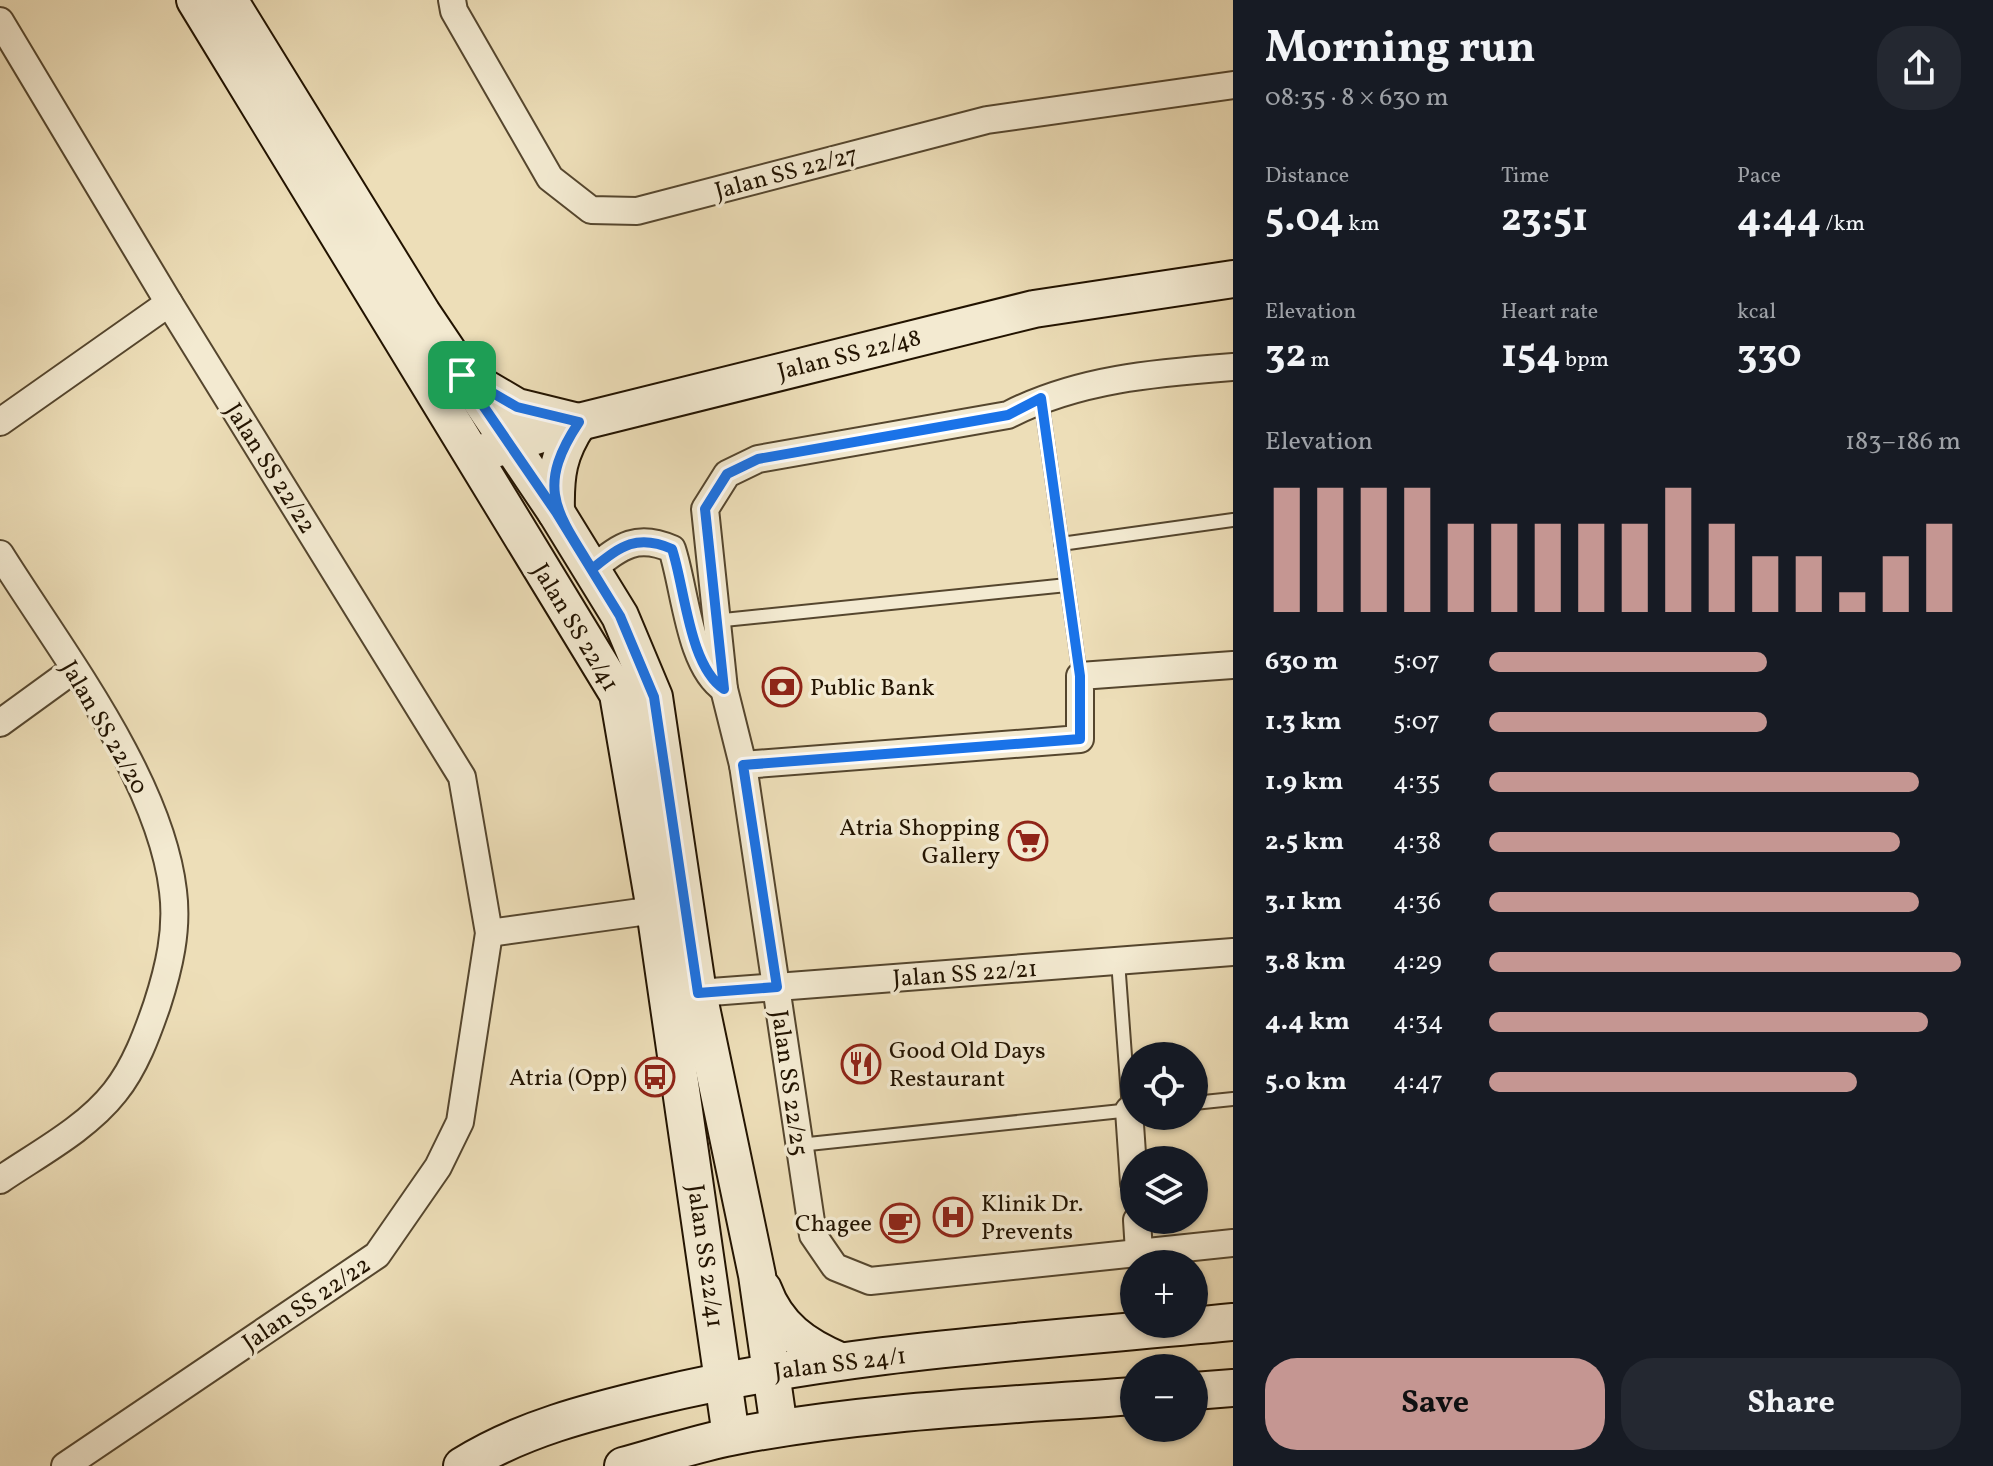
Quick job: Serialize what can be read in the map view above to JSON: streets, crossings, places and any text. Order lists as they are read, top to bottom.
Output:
{
  "streets": {
    "street": [
      "Jalan SS 22/27",
      "Jalan SS 22/48",
      "Jalan SS 22/22",
      "Jalan SS 22/41",
      "Jalan SS 22/20",
      "Jalan SS 22/21",
      "Jalan SS 22/25",
      "Jalan SS 24/1"
    ]
  },
  "crossings": [
    ["Jalan SS 22/48", "Jalan SS 22/41"],
    ["Jalan SS 22/41", "Jalan SS 22/21"],
    ["Jalan SS 22/41", "Jalan SS 24/1"],
    ["Jalan SS 22/21", "Jalan SS 22/25"]
  ],
  "places": {
    "bank": ["Public Bank"],
    "supermarket": ["Atria Shopping Gallery"],
    "restaurant": ["Good Old Days Restaurant"],
    "bus stop": ["Atria (Opp)"],
    "hospital": ["Klinik Dr. Prevents"],
    "cafe": ["Chagee"]
  },
  "page": {
    "heading": ["Morning run", "08:35 · 8 × 630 m"],
    "stats": [
      ["Distance", "5.04 km"],
      ["Time", "23:51"],
      ["Pace", "4:44 /km"],
      ["Elevation", "32 m"],
      ["Heart rate", "154 bpm"],
      ["kcal", "330"]
    ],
    "chart": ["Elevation", "183–186 m"],
    "list": [
      {
        "name": "630 m",
        "note": "5:07"
      },
      {
        "name": "1.3 km",
        "note": "5:07"
      },
      {
        "name": "1.9 km",
        "note": "4:35"
      },
      {
        "name": "2.5 km",
        "note": "4:38"
      },
      {
        "name": "3.1 km",
        "note": "4:36"
      },
      {
        "name": "3.8 km",
        "note": "4:29"
      },
      {
        "name": "4.4 km",
        "note": "4:34"
      },
      {
        "name": "5.0 km",
        "note": "4:47"
      }
    ],
    "map_buttons": ["+", "−"],
    "buttons": ["Save", "Share"]
  }
}
